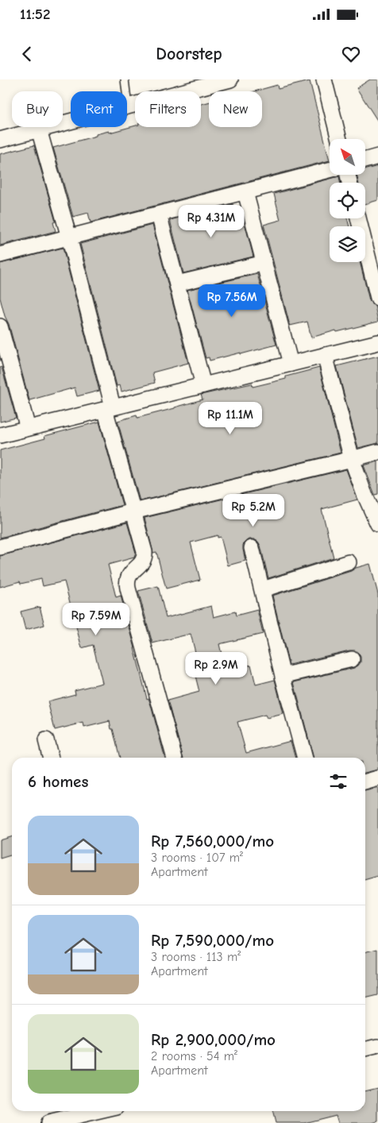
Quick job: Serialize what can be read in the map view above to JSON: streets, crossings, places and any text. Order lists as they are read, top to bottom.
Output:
{
  "north": "top left",
  "page": {
    "status": "11:52",
    "header": "Doorstep",
    "chip": [
      "Buy",
      "Rent",
      "Filters",
      "New"
    ],
    "price": [
      "Rp 4.31M",
      "Rp 7.56M",
      "Rp 11.1M",
      "Rp 5.2M",
      "Rp 7.59M",
      "Rp 2.9M"
    ],
    "heading": "6 homes",
    "list": [
      {
        "name": "Rp 7,560,000/mo",
        "note": "3 rooms · 107 m² · Apartment"
      },
      {
        "name": "Rp 7,590,000/mo",
        "note": "3 rooms · 113 m² · Apartment"
      },
      {
        "name": "Rp 2,900,000/mo",
        "note": "2 rooms · 54 m² · Apartment"
      }
    ]
  }
}
